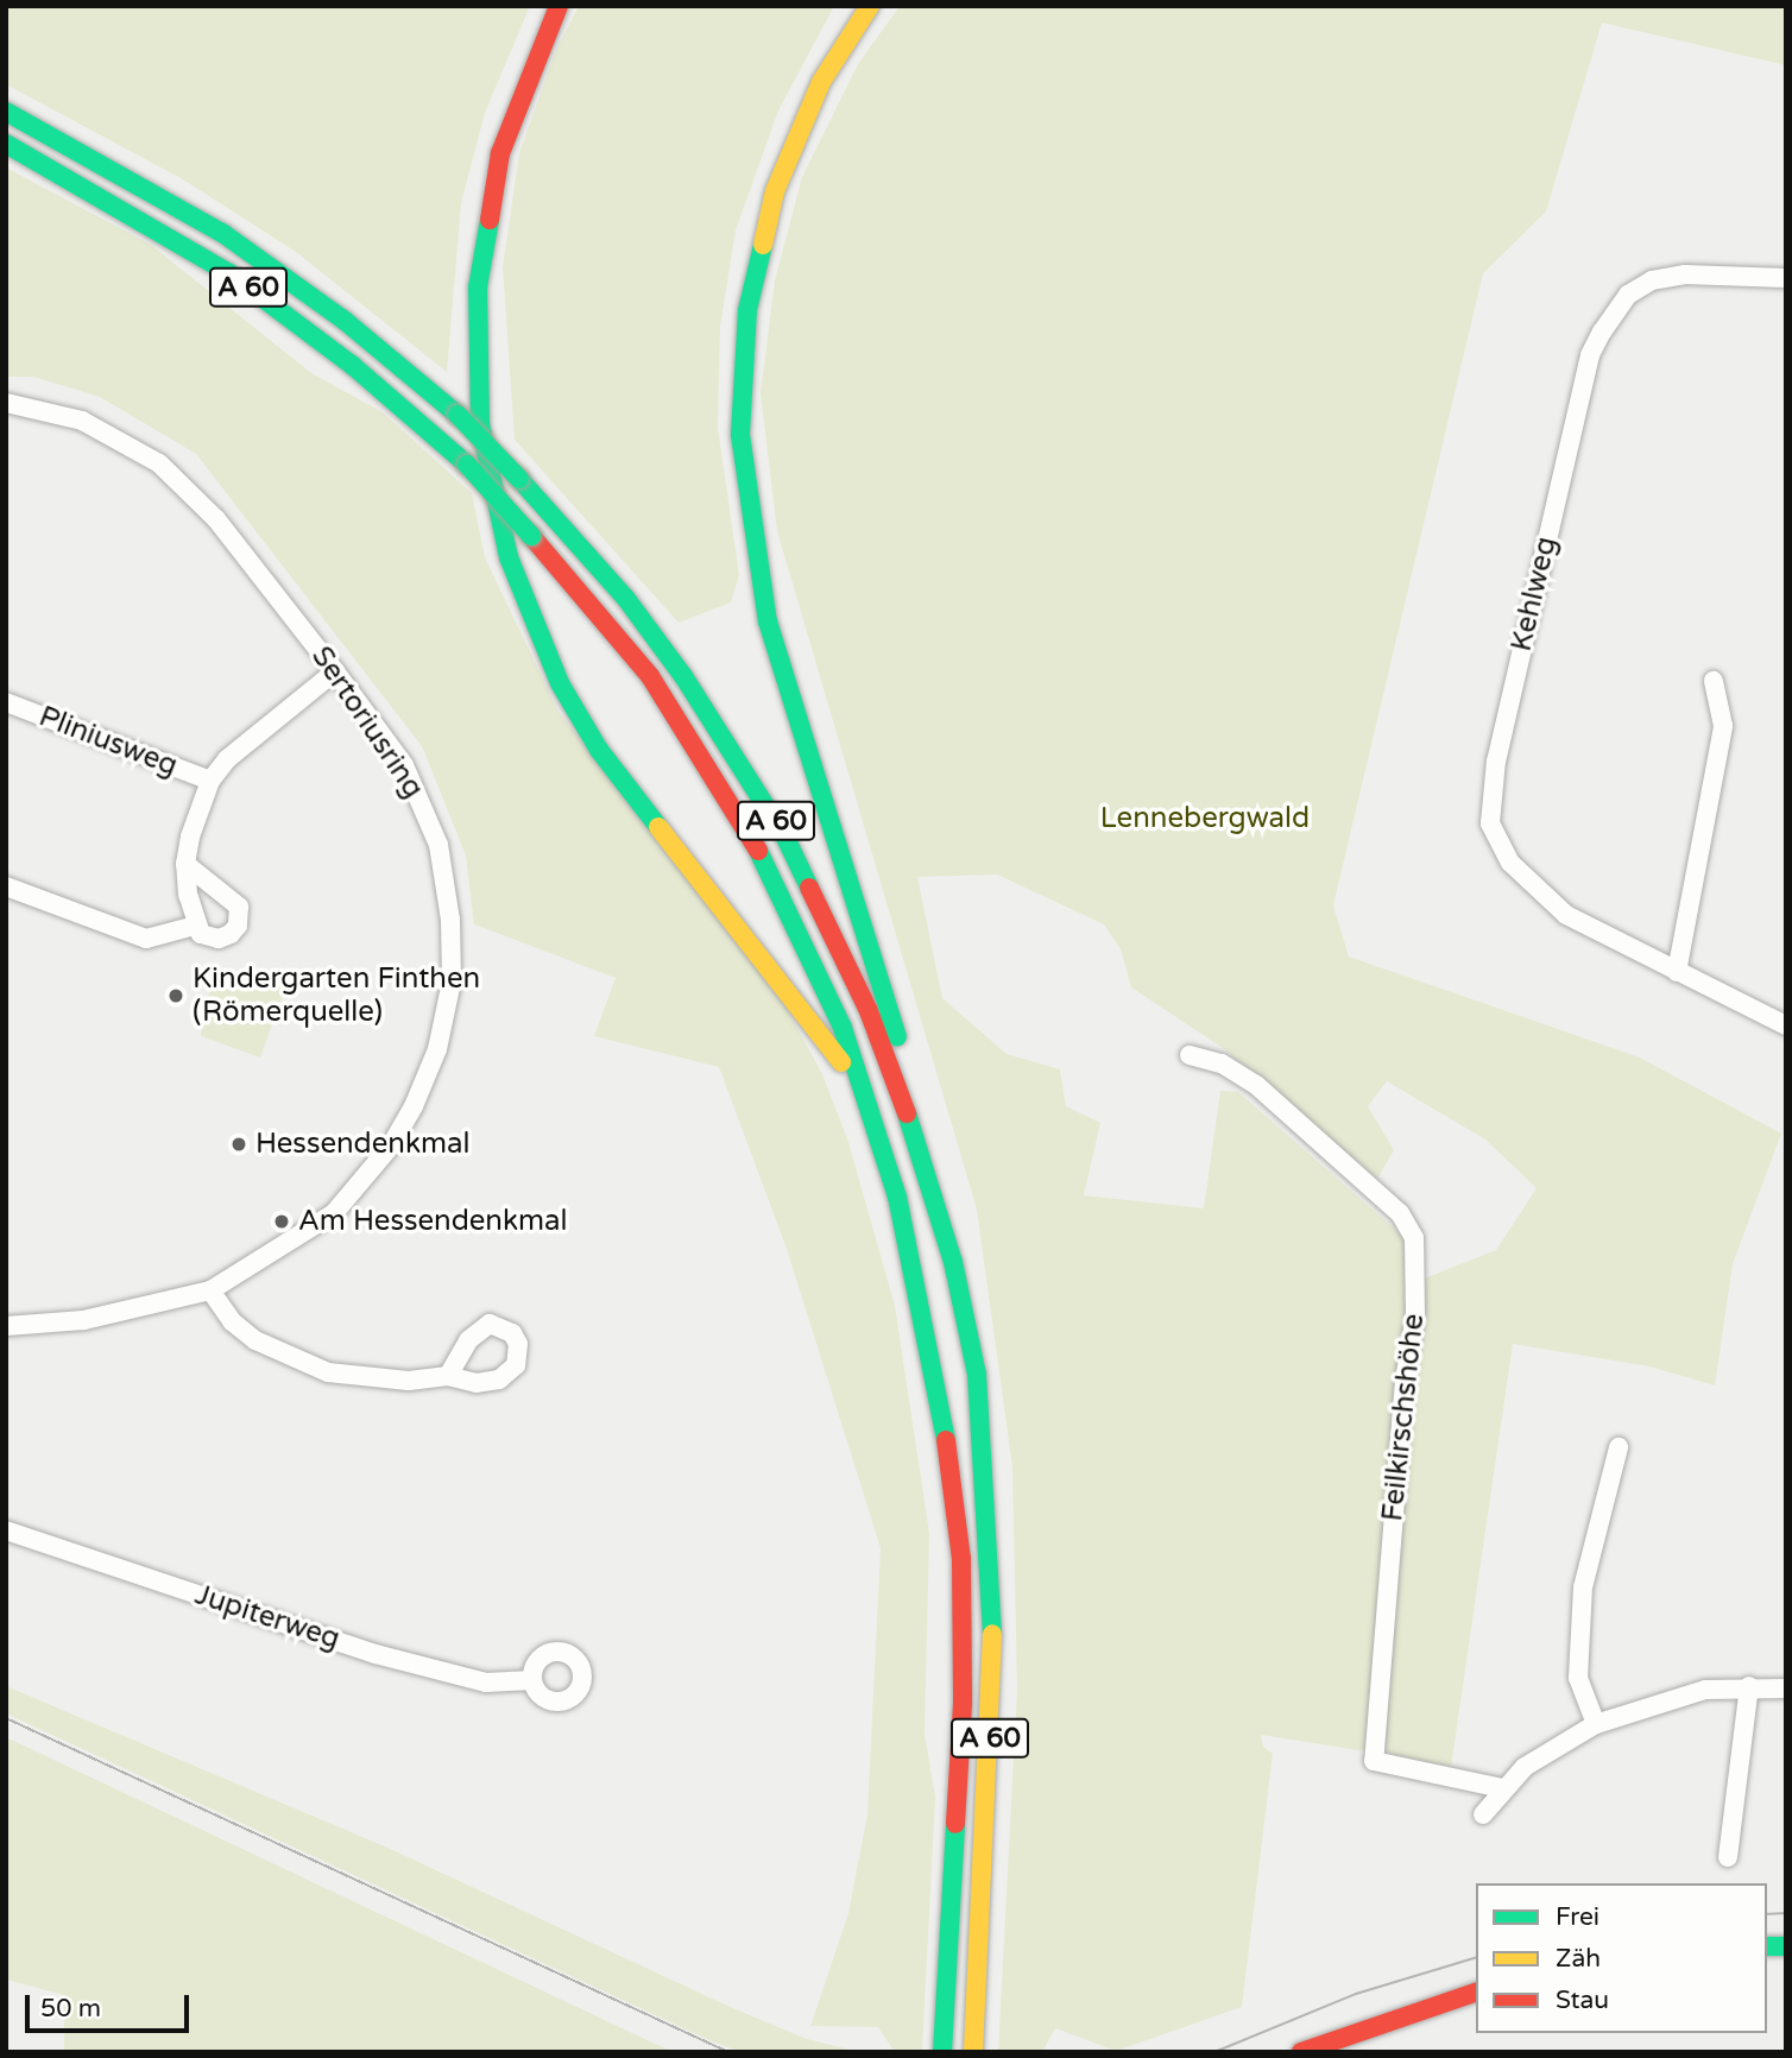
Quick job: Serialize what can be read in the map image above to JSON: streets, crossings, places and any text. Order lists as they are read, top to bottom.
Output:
{
  "streets": {
    "main road": ["A 60"],
    "street": [
      "Kehlweg",
      "Sertoriusring",
      "Pliniusweg",
      "Feilkirschshöhe",
      "Jupiterweg"
    ]
  },
  "crossings": [
    ["Sertoriusring", "Pliniusweg"]
  ],
  "parks": ["Lennebergwald"],
  "places": ["Kindergarten Finthen (Römerquelle)", "Hessendenkmal", "Am Hessendenkmal"],
  "legend": ["Frei", "Zäh", "Stau"],
  "scale_bar": "50 m"
}
